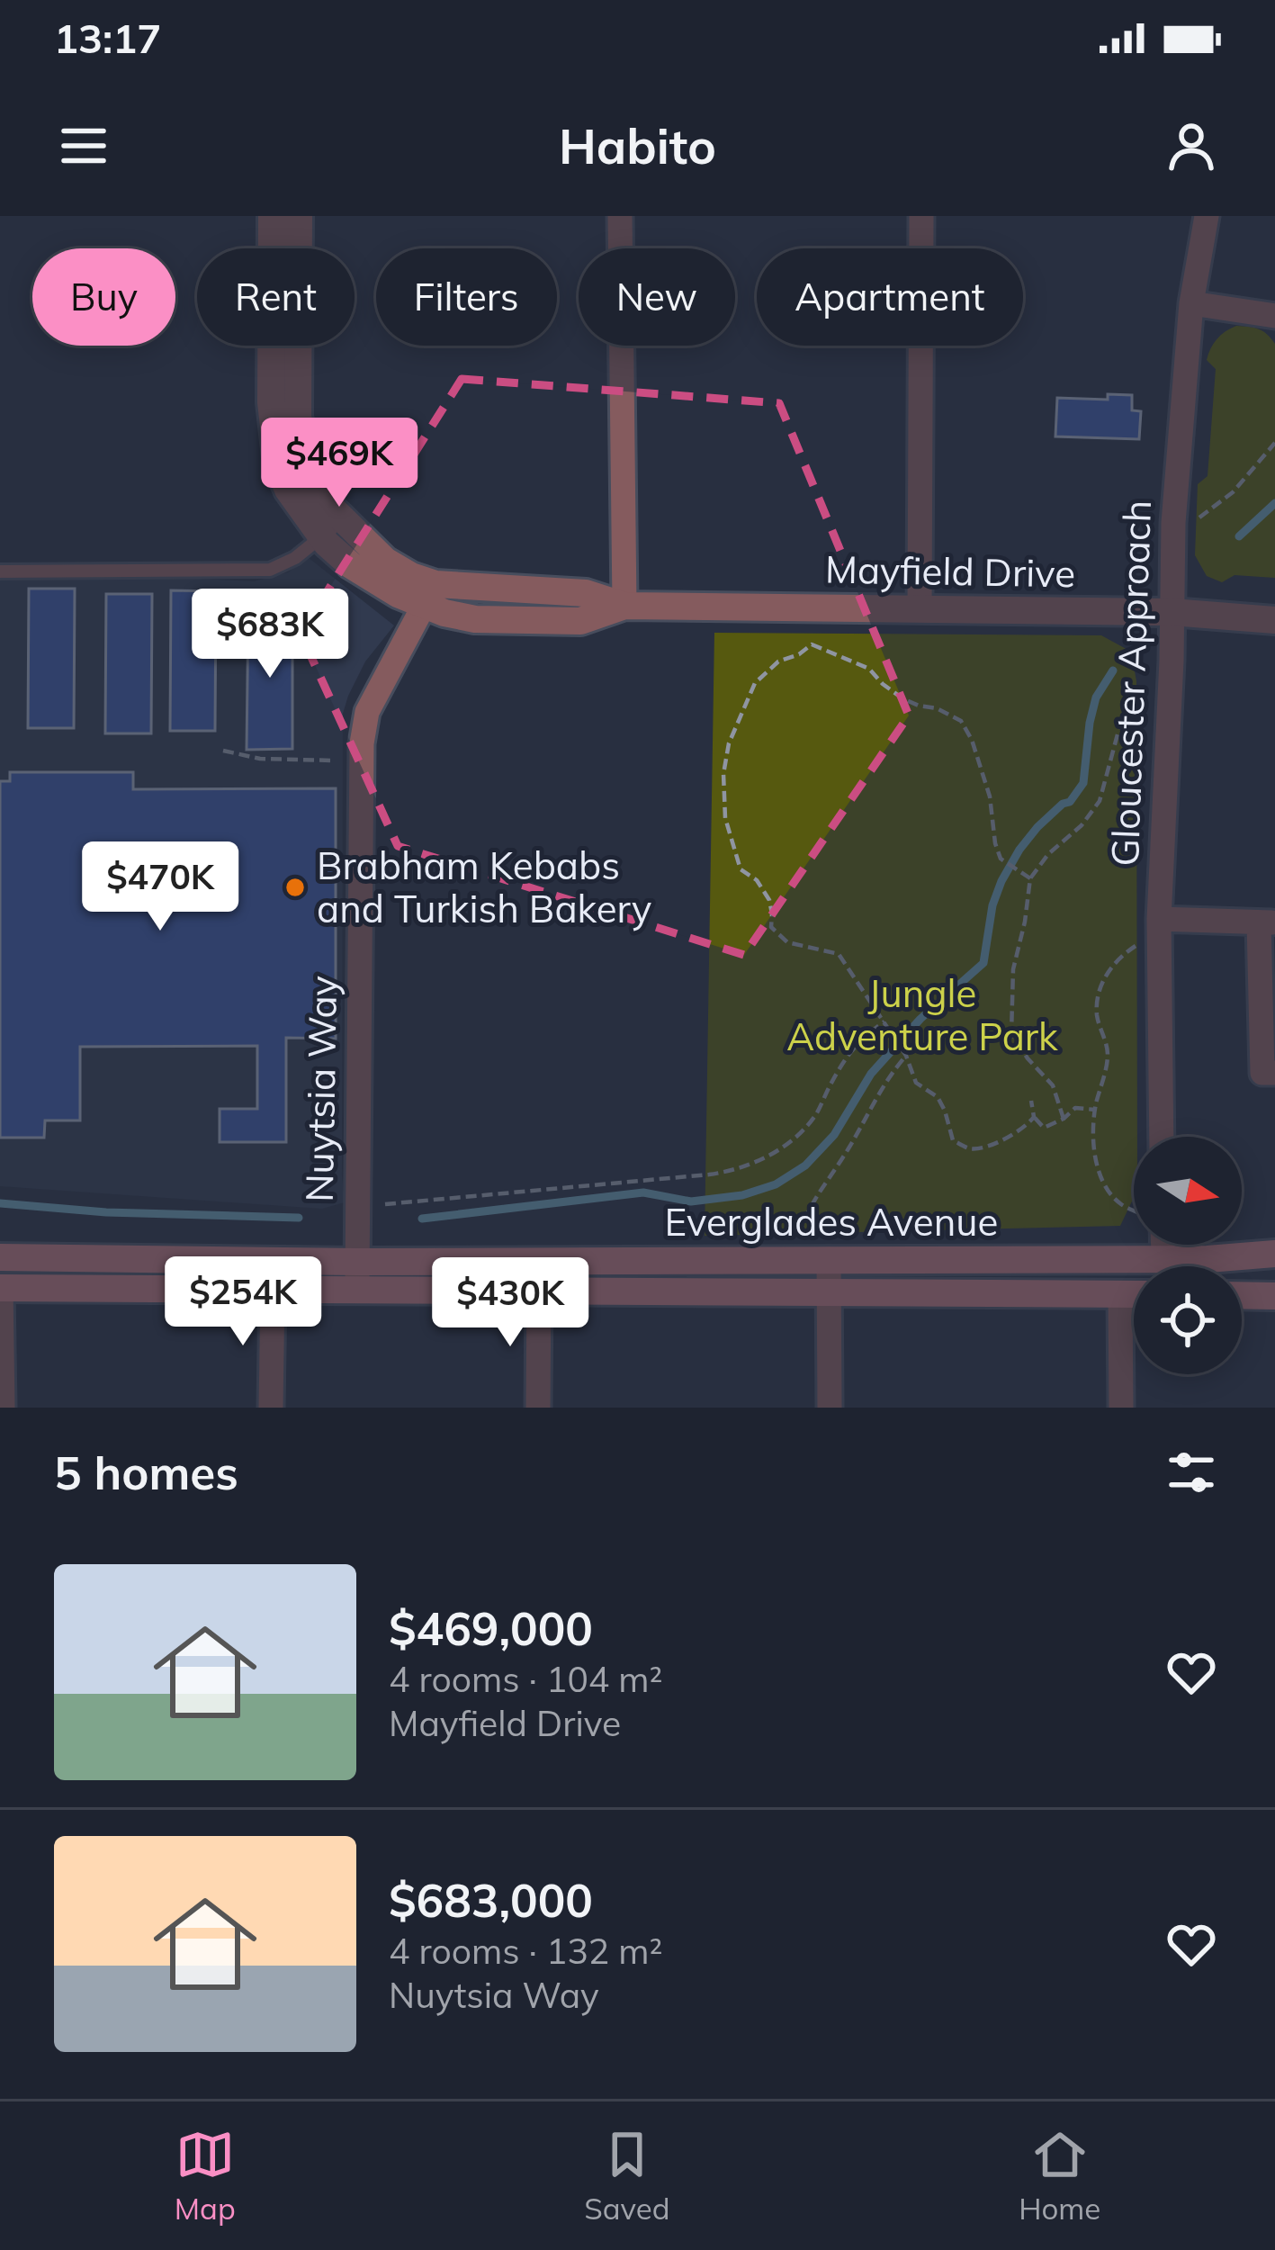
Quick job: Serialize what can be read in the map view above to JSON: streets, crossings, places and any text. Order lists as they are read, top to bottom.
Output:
{
  "streets": {
    "main road": ["Everglades Avenue"],
    "street": ["Mayfield Drive", "Gloucester Approach", "Nuytsia Way"]
  },
  "crossings": [
    ["Mayfield Drive", "Gloucester Approach"],
    ["Mayfield Drive", "Nuytsia Way"],
    ["Nuytsia Way", "Everglades Avenue"]
  ],
  "parks": ["Jungle Adventure Park"],
  "places": ["Brabham Kebabs and Turkish Bakery"],
  "north": "right",
  "page": {
    "status": "13:17",
    "header": "Habito",
    "chip": [
      "Buy",
      "Rent",
      "Filters",
      "New",
      "Apartment"
    ],
    "price": [
      "$469K",
      "$683K",
      "$470K",
      "$254K",
      "$430K"
    ],
    "heading": "5 homes",
    "list": [
      {
        "name": "$469,000",
        "note": "4 rooms · 104 m² · Mayfield Drive"
      },
      {
        "name": "$683,000",
        "note": "4 rooms · 132 m² · Nuytsia Way"
      }
    ],
    "tabs": ["Map", "Saved", "Home"]
  }
}
